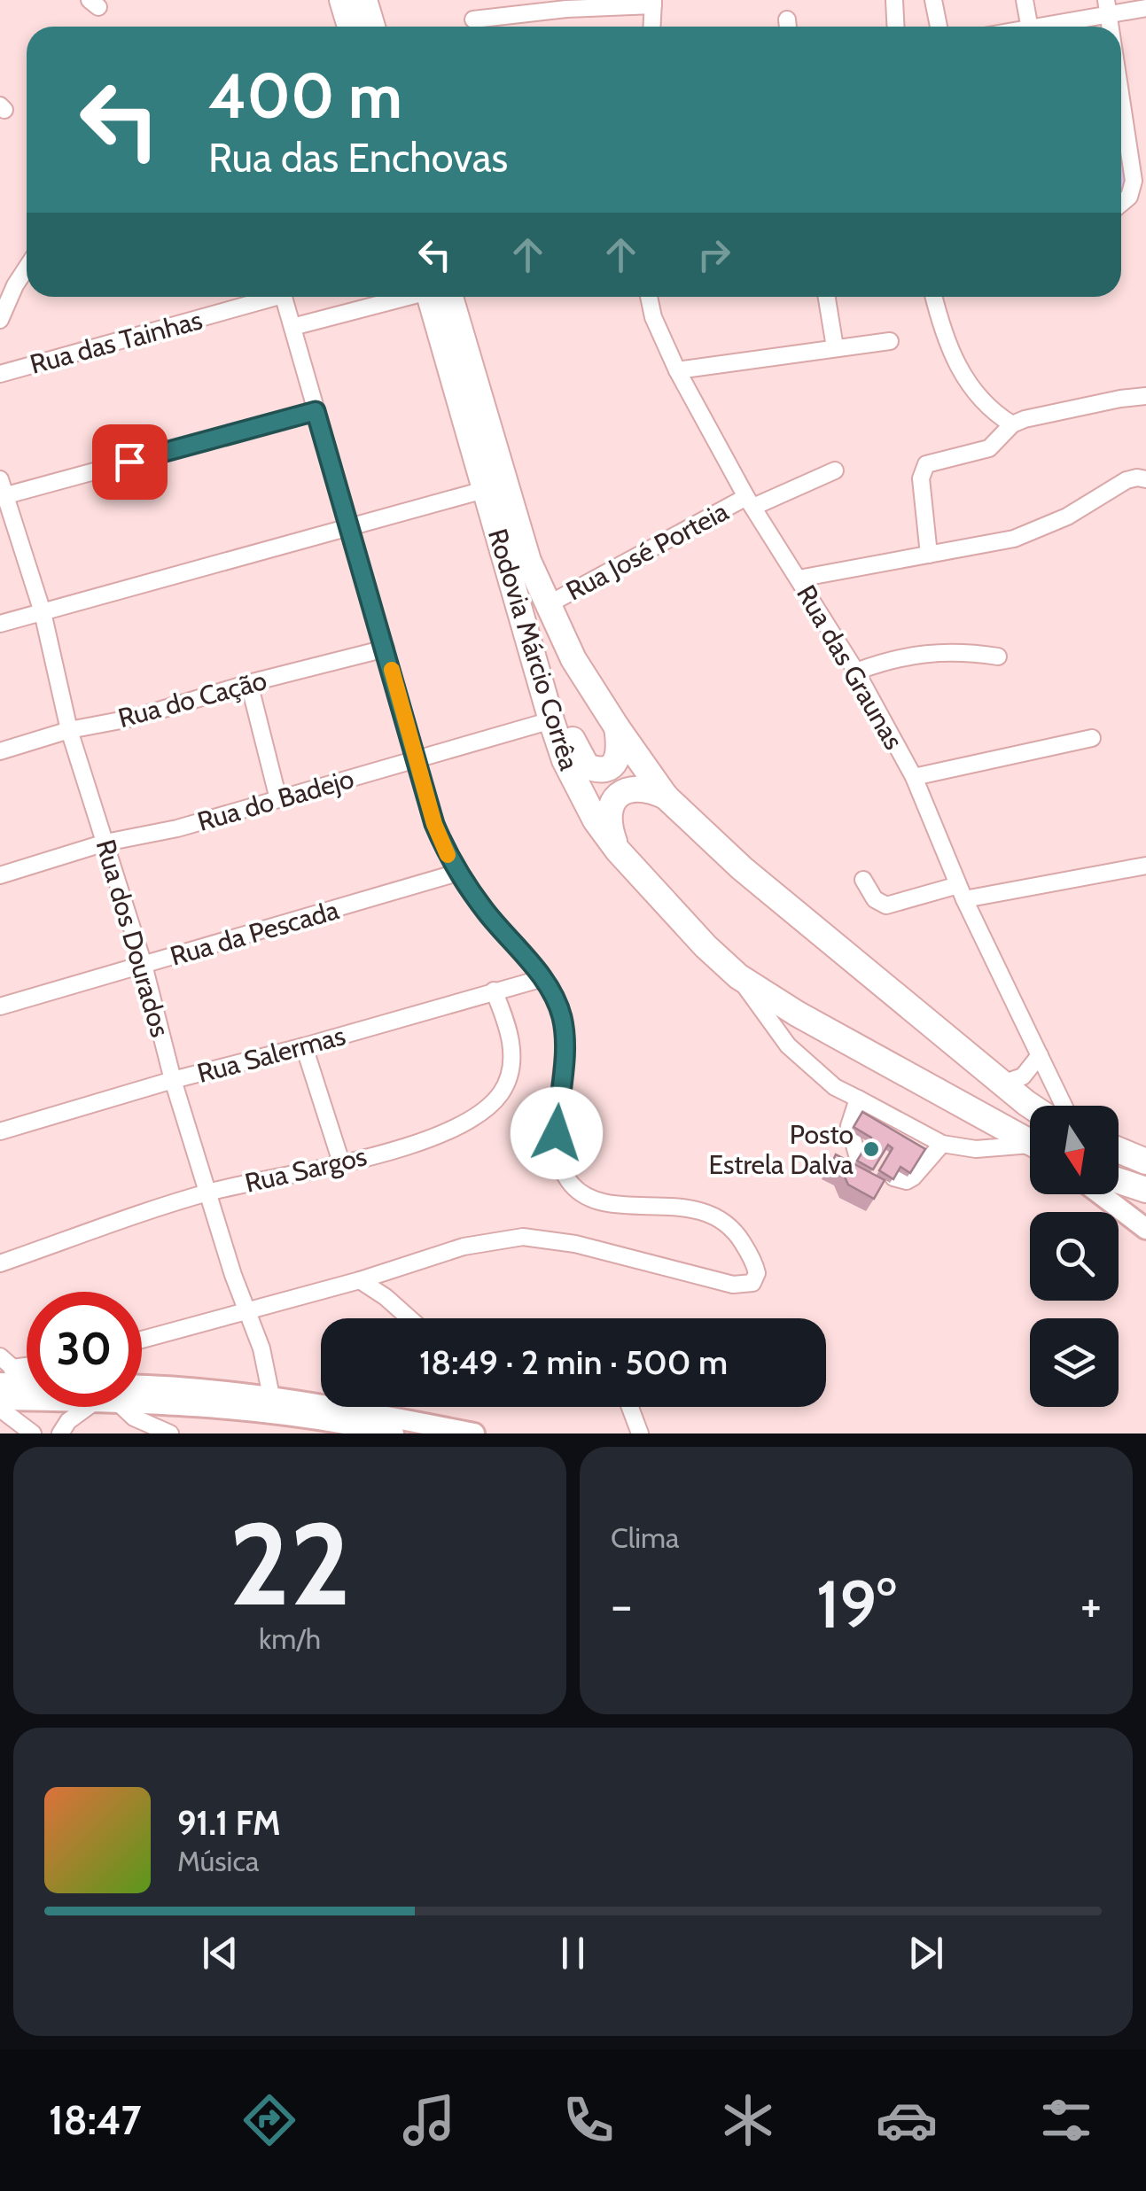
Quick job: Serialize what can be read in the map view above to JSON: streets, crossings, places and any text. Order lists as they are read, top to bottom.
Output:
{
  "streets": {
    "highway": ["Rodovia Márcio Corrêa"],
    "street": [
      "Rua das Tainhas",
      "Rua José Porteia",
      "Rua das Graunas",
      "Rua do Cação",
      "Rua do Badejo",
      "Rua da Pescada",
      "Rua dos Dourados",
      "Rua Salermas",
      "Rua Sargos"
    ]
  },
  "crossings": [
    ["Rua José Porteia", "Rodovia Márcio Corrêa"],
    ["Rua José Porteia", "Rua das Graunas"],
    ["Rodovia Márcio Corrêa", "Rua do Badejo"],
    ["Rua do Cação", "Rua dos Dourados"],
    ["Rua do Badejo", "Rua dos Dourados"],
    ["Rua da Pescada", "Rua dos Dourados"],
    ["Rua dos Dourados", "Rua Salermas"],
    ["Rua dos Dourados", "Rua Sargos"],
    ["Rua Salermas", "Rua Sargos"]
  ],
  "places": ["Posto Estrela Dalva"],
  "north": "bottom",
  "page": {
    "turn": ["400 m", "Rua das Enchovas"],
    "limit": "30",
    "trip": "18:49 · 2 min · 500 m",
    "tile": [
      ["22", "km/h"],
      "Clima"
    ],
    "heat": ["−", "19°", "+"],
    "song": ["91.1 FM", "Música"],
    "tabs": "18:47"
  }
}
